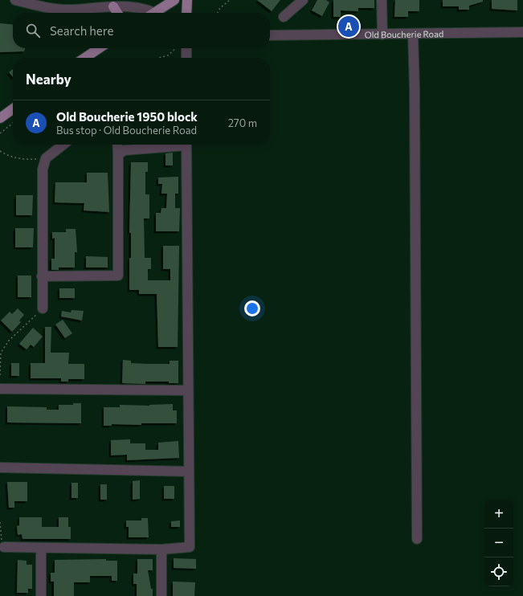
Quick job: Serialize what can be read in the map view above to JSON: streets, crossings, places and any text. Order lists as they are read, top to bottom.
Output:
{
  "streets": {
    "street": ["Old Boucherie Road"]
  },
  "page": {
    "search": "Search here",
    "pins": "A",
    "heading": "Nearby",
    "list": [
      {
        "mark": "A",
        "name": "Old Boucherie 1950 block",
        "note": "Bus stop · Old Boucherie Road",
        "value": "270 m"
      }
    ],
    "map_buttons": ["+", "−"]
  }
}
